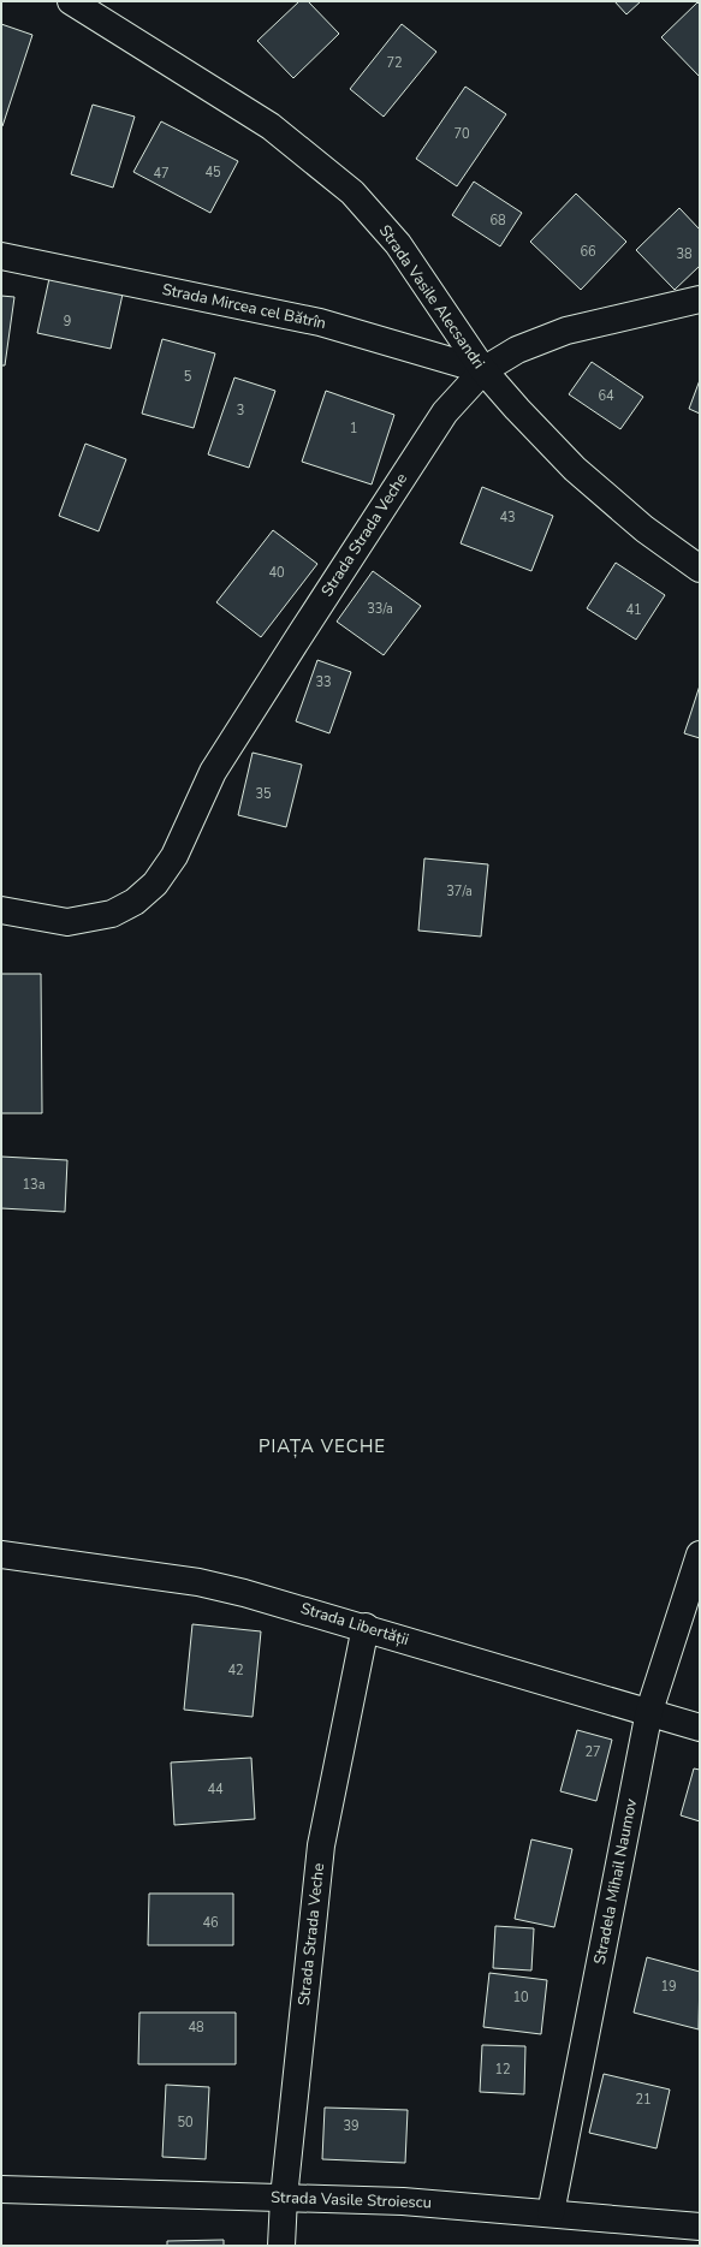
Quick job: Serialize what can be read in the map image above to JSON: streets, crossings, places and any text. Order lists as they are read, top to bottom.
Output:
{
  "streets": {
    "street": [
      "Strada Vasile Alecsandri",
      "Strada Mircea cel Bătrîn",
      "Strada Strada Veche",
      "Strada Libertății",
      "Stradela Mihail Naumov",
      "Strada Vasile Stroiescu"
    ]
  },
  "crossings": [
    ["Strada Vasile Alecsandri", "Strada Mircea cel Bătrîn"],
    ["Strada Vasile Alecsandri", "Strada Strada Veche"],
    ["Strada Mircea cel Bătrîn", "Strada Strada Veche"],
    ["Strada Strada Veche", "Strada Libertății"],
    ["Strada Strada Veche", "Strada Vasile Stroiescu"],
    ["Strada Libertății", "Stradela Mihail Naumov"],
    ["Stradela Mihail Naumov", "Strada Vasile Stroiescu"]
  ],
  "districts": ["PIAȚA VECHE"],
  "house_numbers": [
    "72",
    "70",
    "45",
    "47",
    "68",
    "66",
    "38",
    "9",
    "5",
    "64",
    "3",
    "1",
    "43",
    "40",
    "33/a",
    "41",
    "33",
    "35",
    "37/a",
    "13a",
    "42",
    "27",
    "44",
    "46",
    "19",
    "10",
    "48",
    "12",
    "21",
    "50",
    "39"
  ]
}
